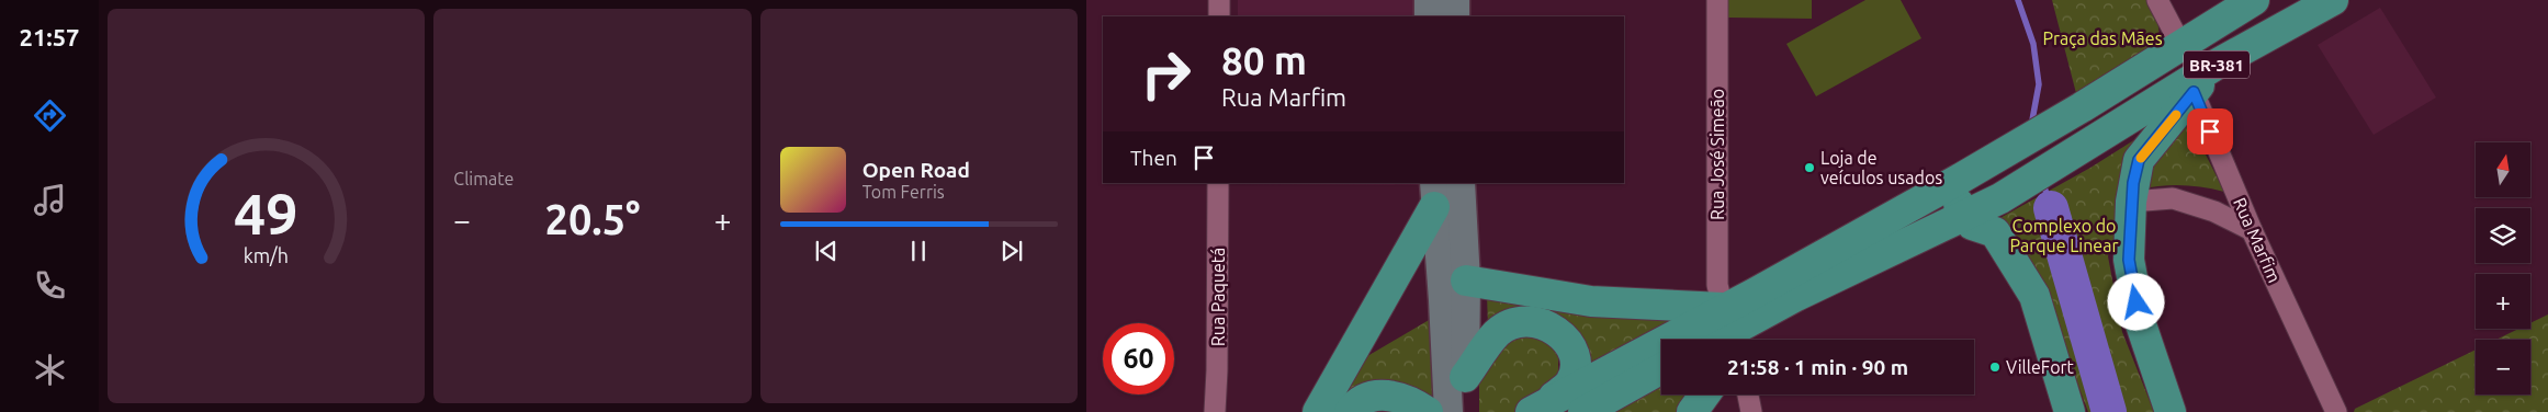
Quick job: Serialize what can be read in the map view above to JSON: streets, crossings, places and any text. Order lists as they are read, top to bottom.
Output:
{
  "streets": {
    "main road": ["BR-381"],
    "street": ["Rua José Simeão", "Rua Marfim", "Rua Paquetá"]
  },
  "crossings": [
    ["BR-381", "Rua Marfim"]
  ],
  "parks": ["Praça das Mães", "Complexo do Parque Linear"],
  "places": ["Loja de veículos usados", "VilleFort"],
  "north": "top",
  "page": {
    "tabs": "21:57",
    "tile": "Climate",
    "turn": ["80 m", "Rua Marfim"],
    "then": "Then",
    "map_buttons": ["+", "−"],
    "song": ["Open Road", "Tom Ferris"],
    "heat": ["−", "20.5°", "+"],
    "limit": "60",
    "trip": "21:58 · 1 min · 90 m",
    "gauge": ["49", "km/h"]
  }
}
